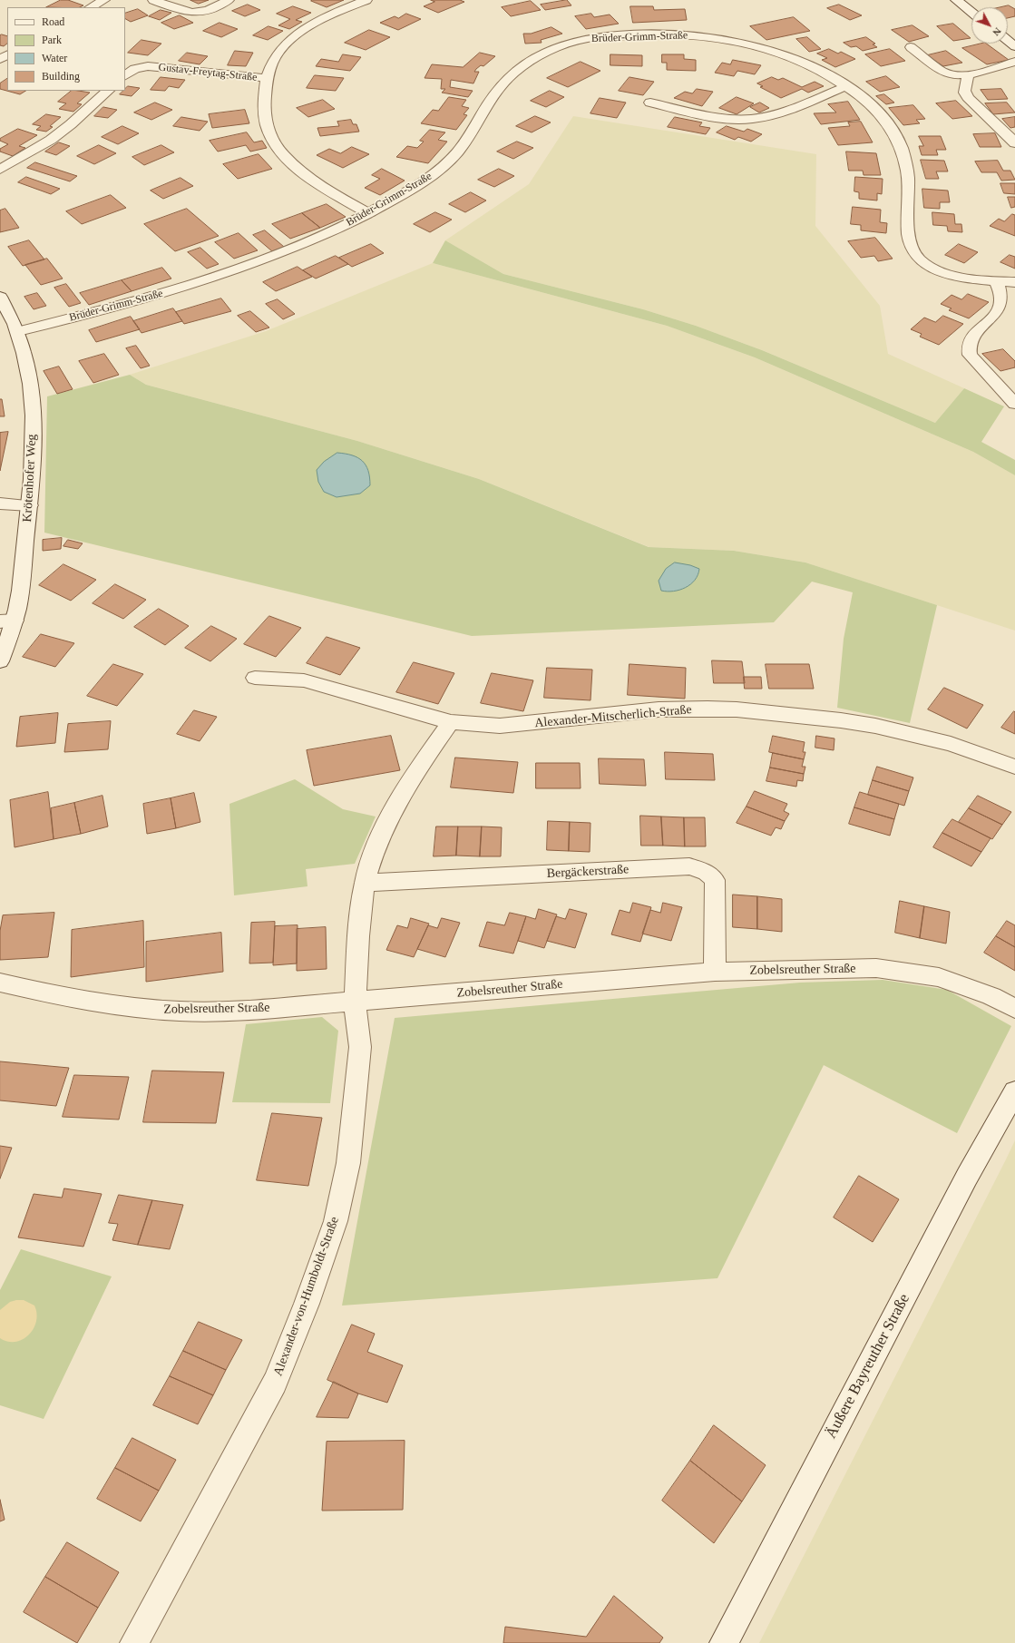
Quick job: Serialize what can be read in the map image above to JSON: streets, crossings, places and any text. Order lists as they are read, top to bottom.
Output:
{
  "streets": {
    "street": [
      "Brüder-Grimm-Straße",
      "Gustav-Freytag-Straße",
      "Krötenhofer Weg",
      "Alexander-Mitscherlich-Straße",
      "Bergäckerstraße",
      "Zobelsreuther Straße",
      "Alexander-von-Humboldt-Straße",
      "Äußere Bayreuther Straße"
    ]
  },
  "crossings": [
    ["Brüder-Grimm-Straße", "Krötenhofer Weg"],
    ["Alexander-Mitscherlich-Straße", "Alexander-von-Humboldt-Straße"],
    ["Bergäckerstraße", "Zobelsreuther Straße"],
    ["Bergäckerstraße", "Alexander-von-Humboldt-Straße"],
    ["Zobelsreuther Straße", "Alexander-von-Humboldt-Straße"]
  ],
  "legend": [
    "Road",
    "Park",
    "Water",
    "Building"
  ],
  "north": "bottom right"
}
